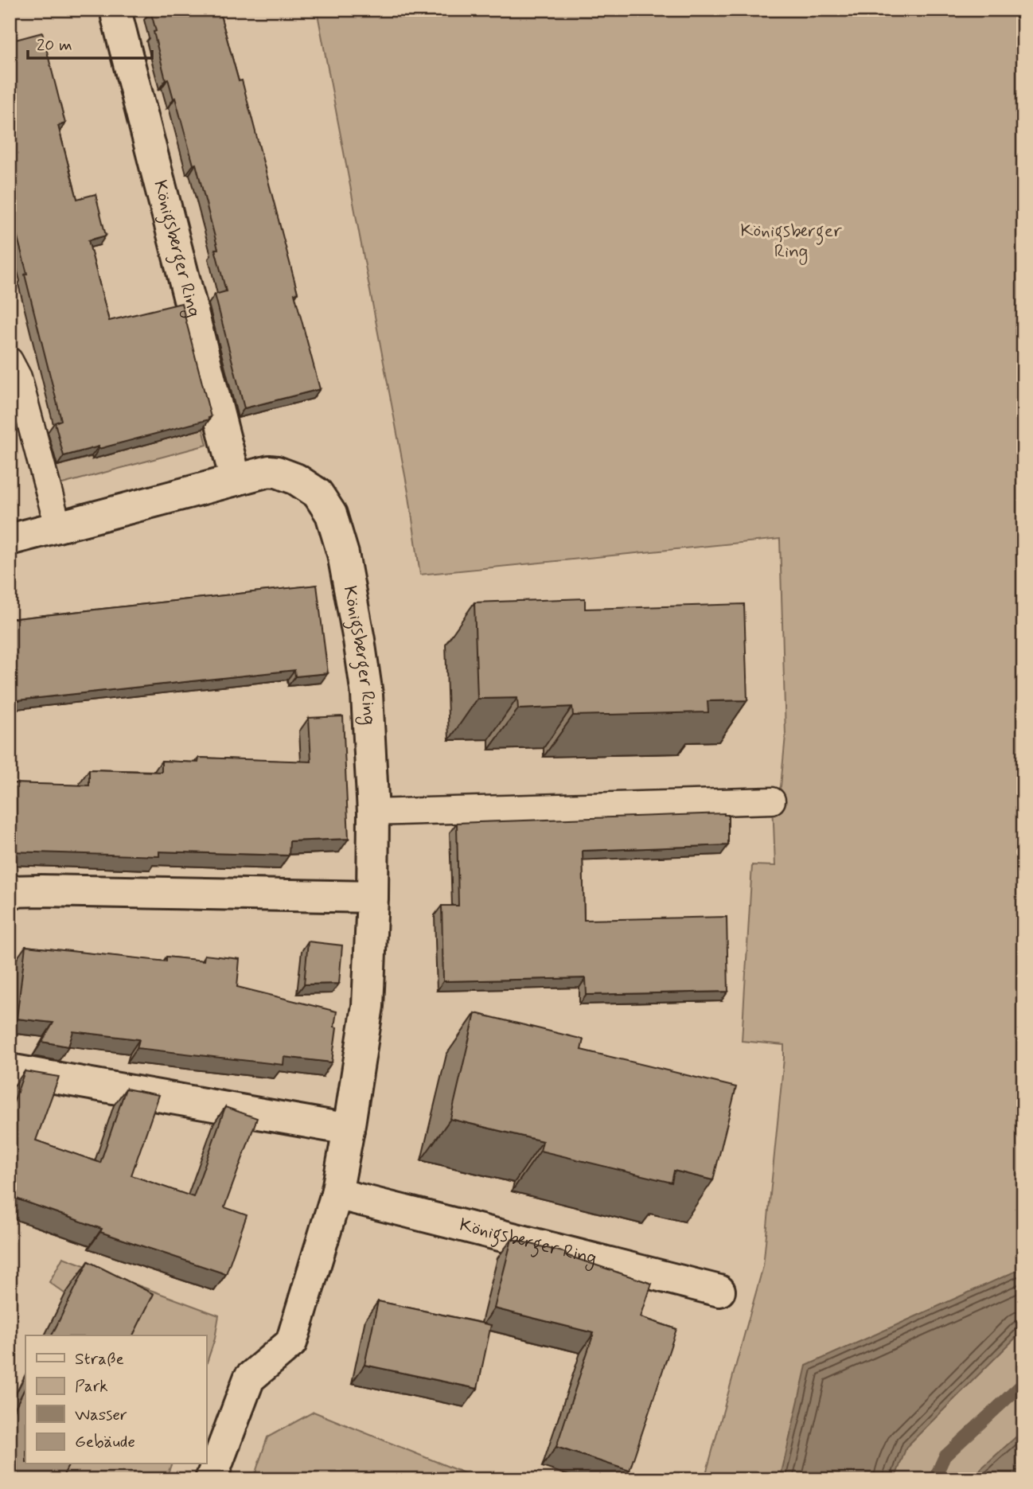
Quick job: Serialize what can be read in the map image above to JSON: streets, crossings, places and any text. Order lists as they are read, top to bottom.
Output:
{
  "streets": {
    "street": ["Königsberger Ring"]
  },
  "parks": ["Königsberger Ring"],
  "legend": [
    "Straße",
    "Park",
    "Wasser",
    "Gebäude"
  ],
  "scale_bar": "20 m"
}
